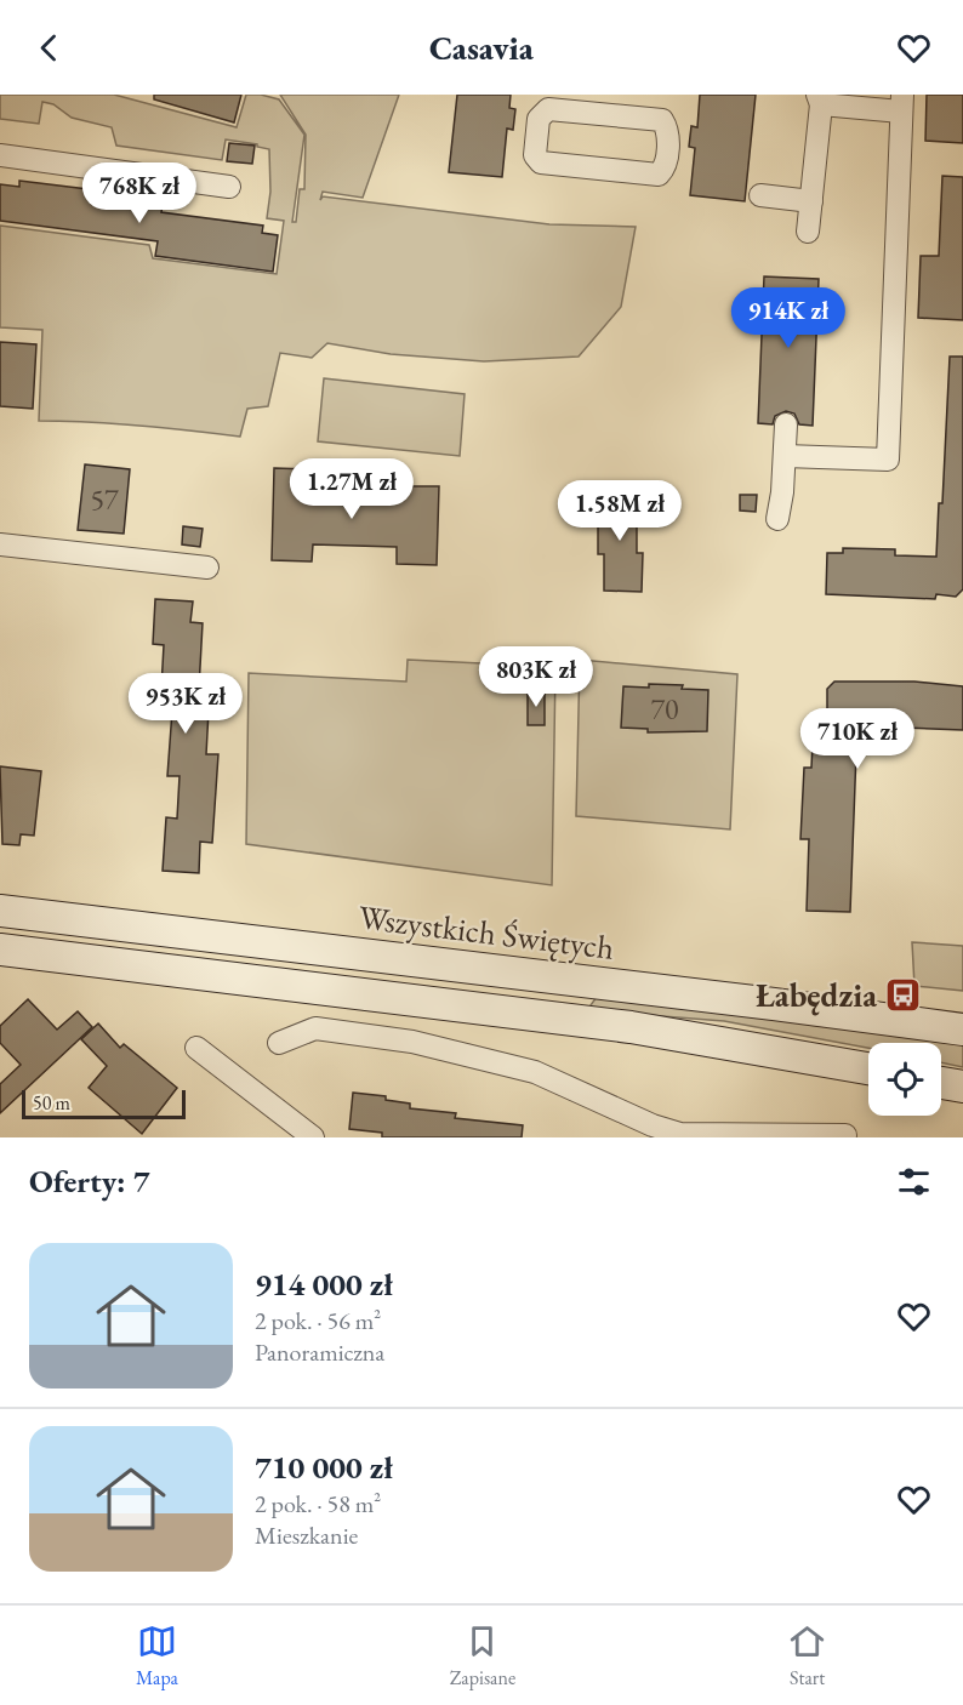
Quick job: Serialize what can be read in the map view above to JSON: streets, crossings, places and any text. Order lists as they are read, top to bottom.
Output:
{
  "streets": {
    "street": ["Wszystkich Świętych"]
  },
  "places": {
    "bus stop": ["Łabędzia"]
  },
  "house_numbers": ["57", "70"],
  "scale_bar": "50 m",
  "page": {
    "header": "Casavia",
    "price": [
      "768K zł",
      "914K zł",
      "1.27M zł",
      "1.58M zł",
      "803K zł",
      "953K zł",
      "710K zł"
    ],
    "scale": "50 m",
    "heading": "Oferty: 7",
    "list": [
      {
        "name": "914 000 zł",
        "note": "2 pok. · 56 m² · Panoramiczna"
      },
      {
        "name": "710 000 zł",
        "note": "2 pok. · 58 m² · Mieszkanie"
      }
    ],
    "tabs": ["Mapa", "Zapisane", "Start"]
  }
}
